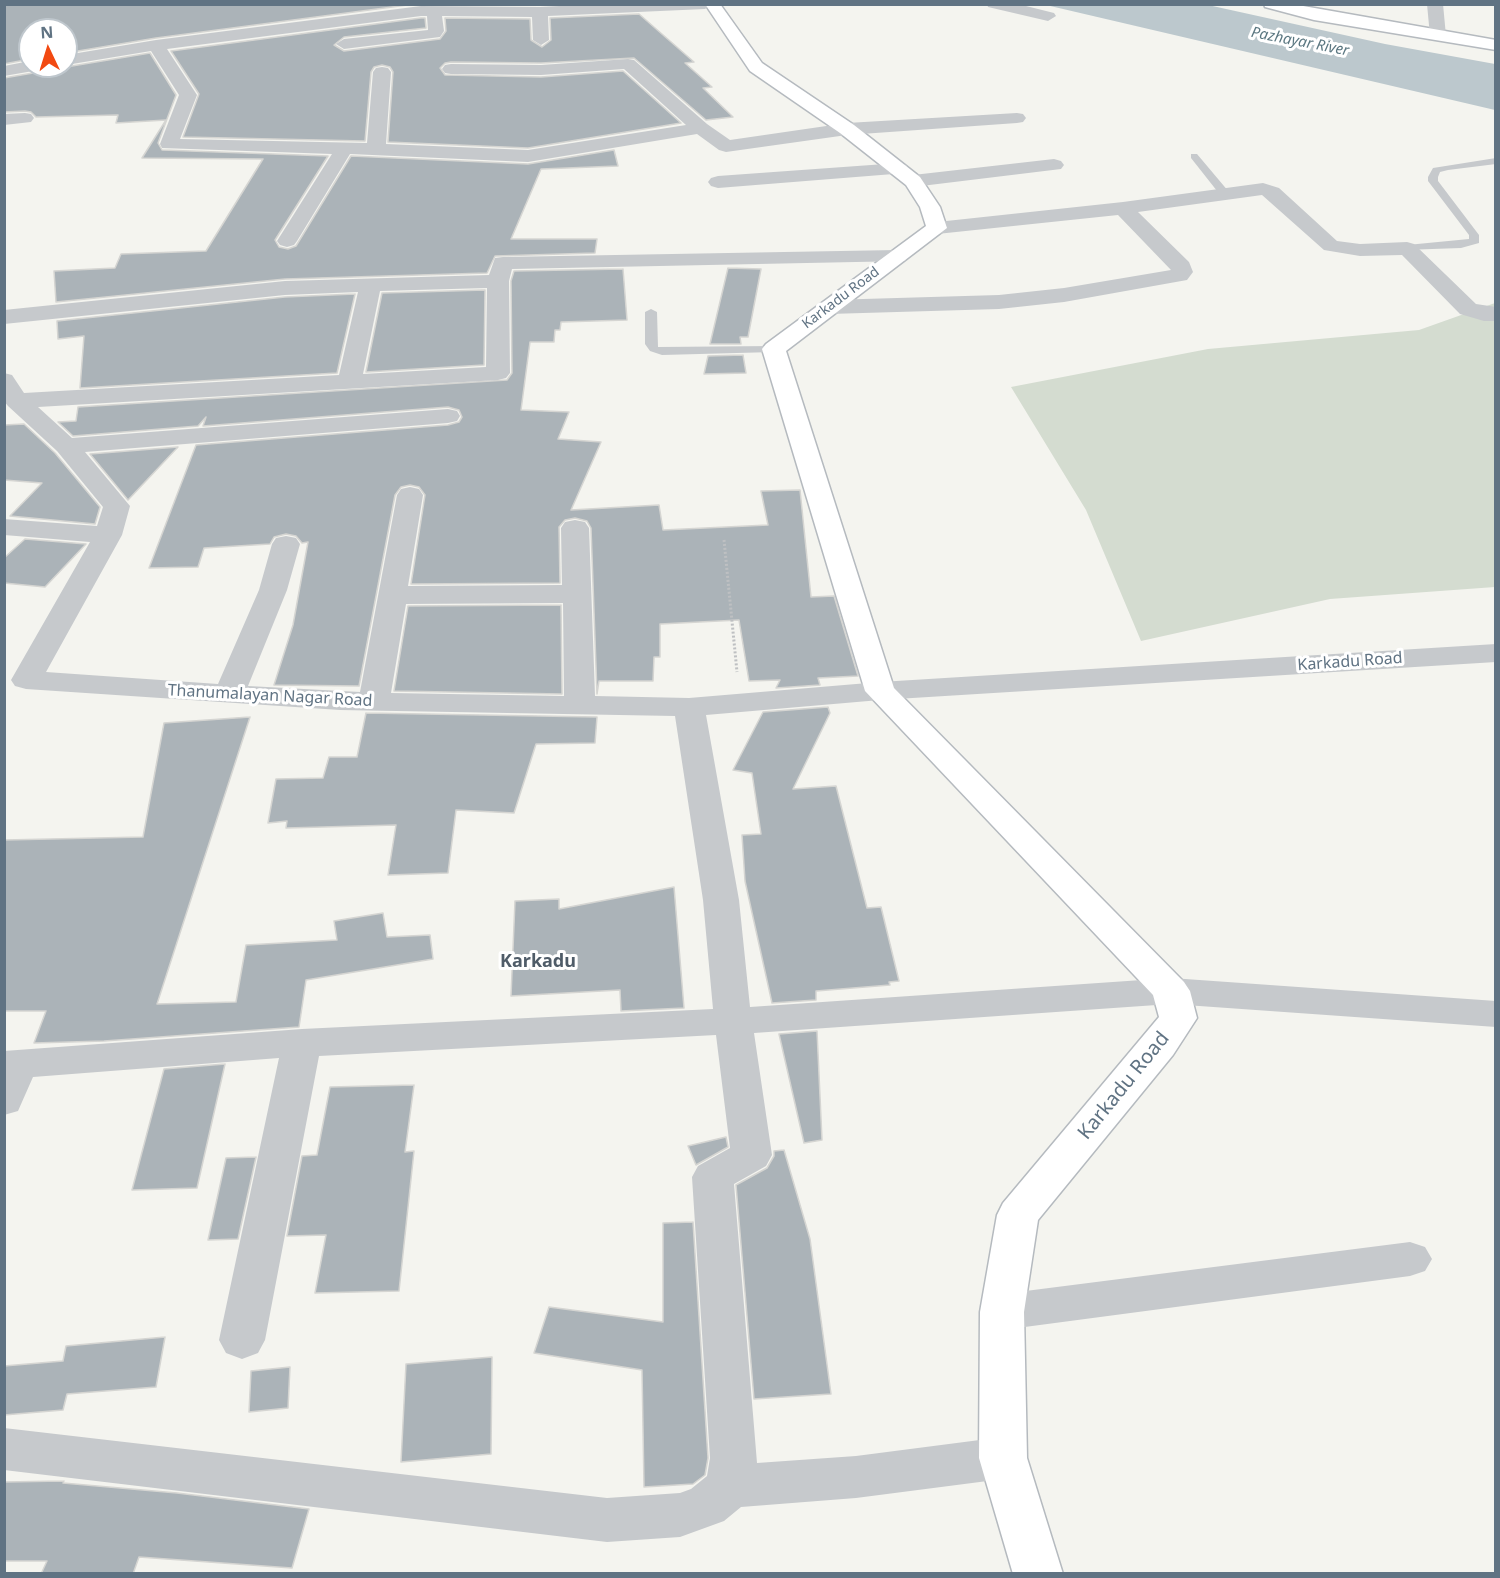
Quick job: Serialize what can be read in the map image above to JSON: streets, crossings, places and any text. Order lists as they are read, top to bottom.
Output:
{
  "streets": {
    "street": ["Karkadu Road", "Thanumalayan Nagar Road"]
  },
  "crossings": [
    ["Karkadu Road", "Thanumalayan Nagar Road"]
  ],
  "districts": ["Karkadu"],
  "water": ["Pazhayar River"],
  "north": "top"
}
